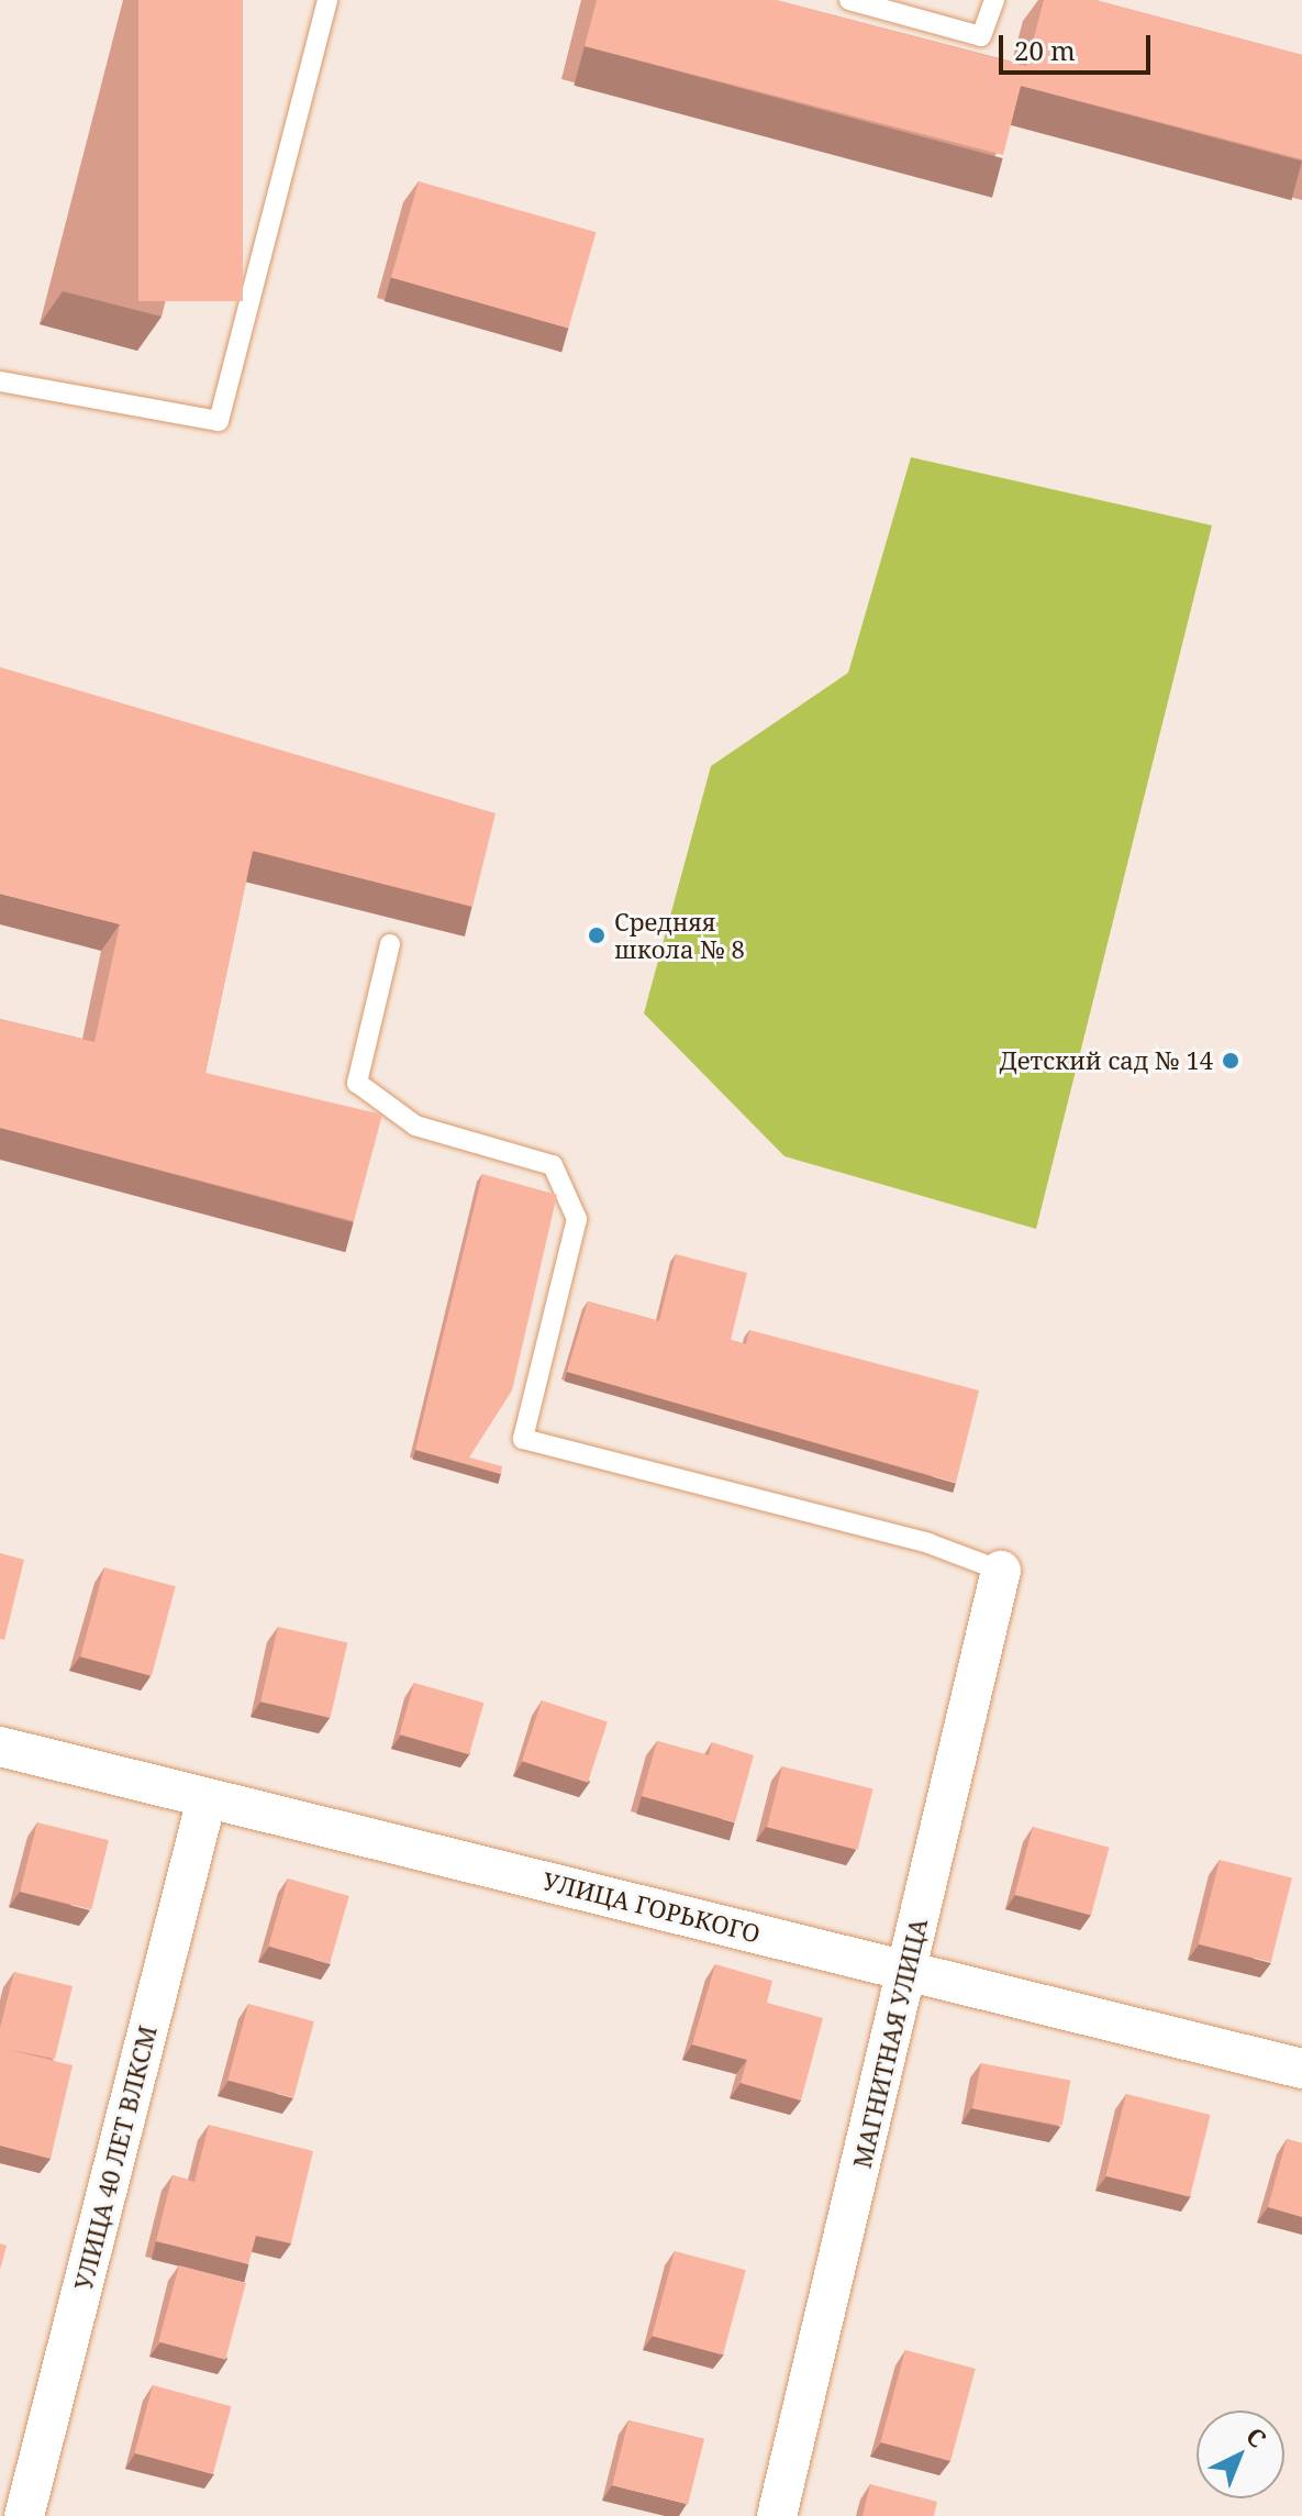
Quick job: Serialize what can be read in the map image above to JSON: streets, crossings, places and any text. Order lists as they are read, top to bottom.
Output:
{
  "streets": {
    "street": ["УЛИЦА ГОРЬКОГО", "МАГНИТНАЯ УЛИЦА", "УЛИЦА 40 ЛЕТ ВЛКСМ"]
  },
  "crossings": [
    ["УЛИЦА ГОРЬКОГО", "МАГНИТНАЯ УЛИЦА"],
    ["УЛИЦА ГОРЬКОГО", "УЛИЦА 40 ЛЕТ ВЛКСМ"]
  ],
  "places": ["Cредняя школа № 8", "Детский сад № 14"],
  "scale_bar": "20 m",
  "north": "top right"
}
